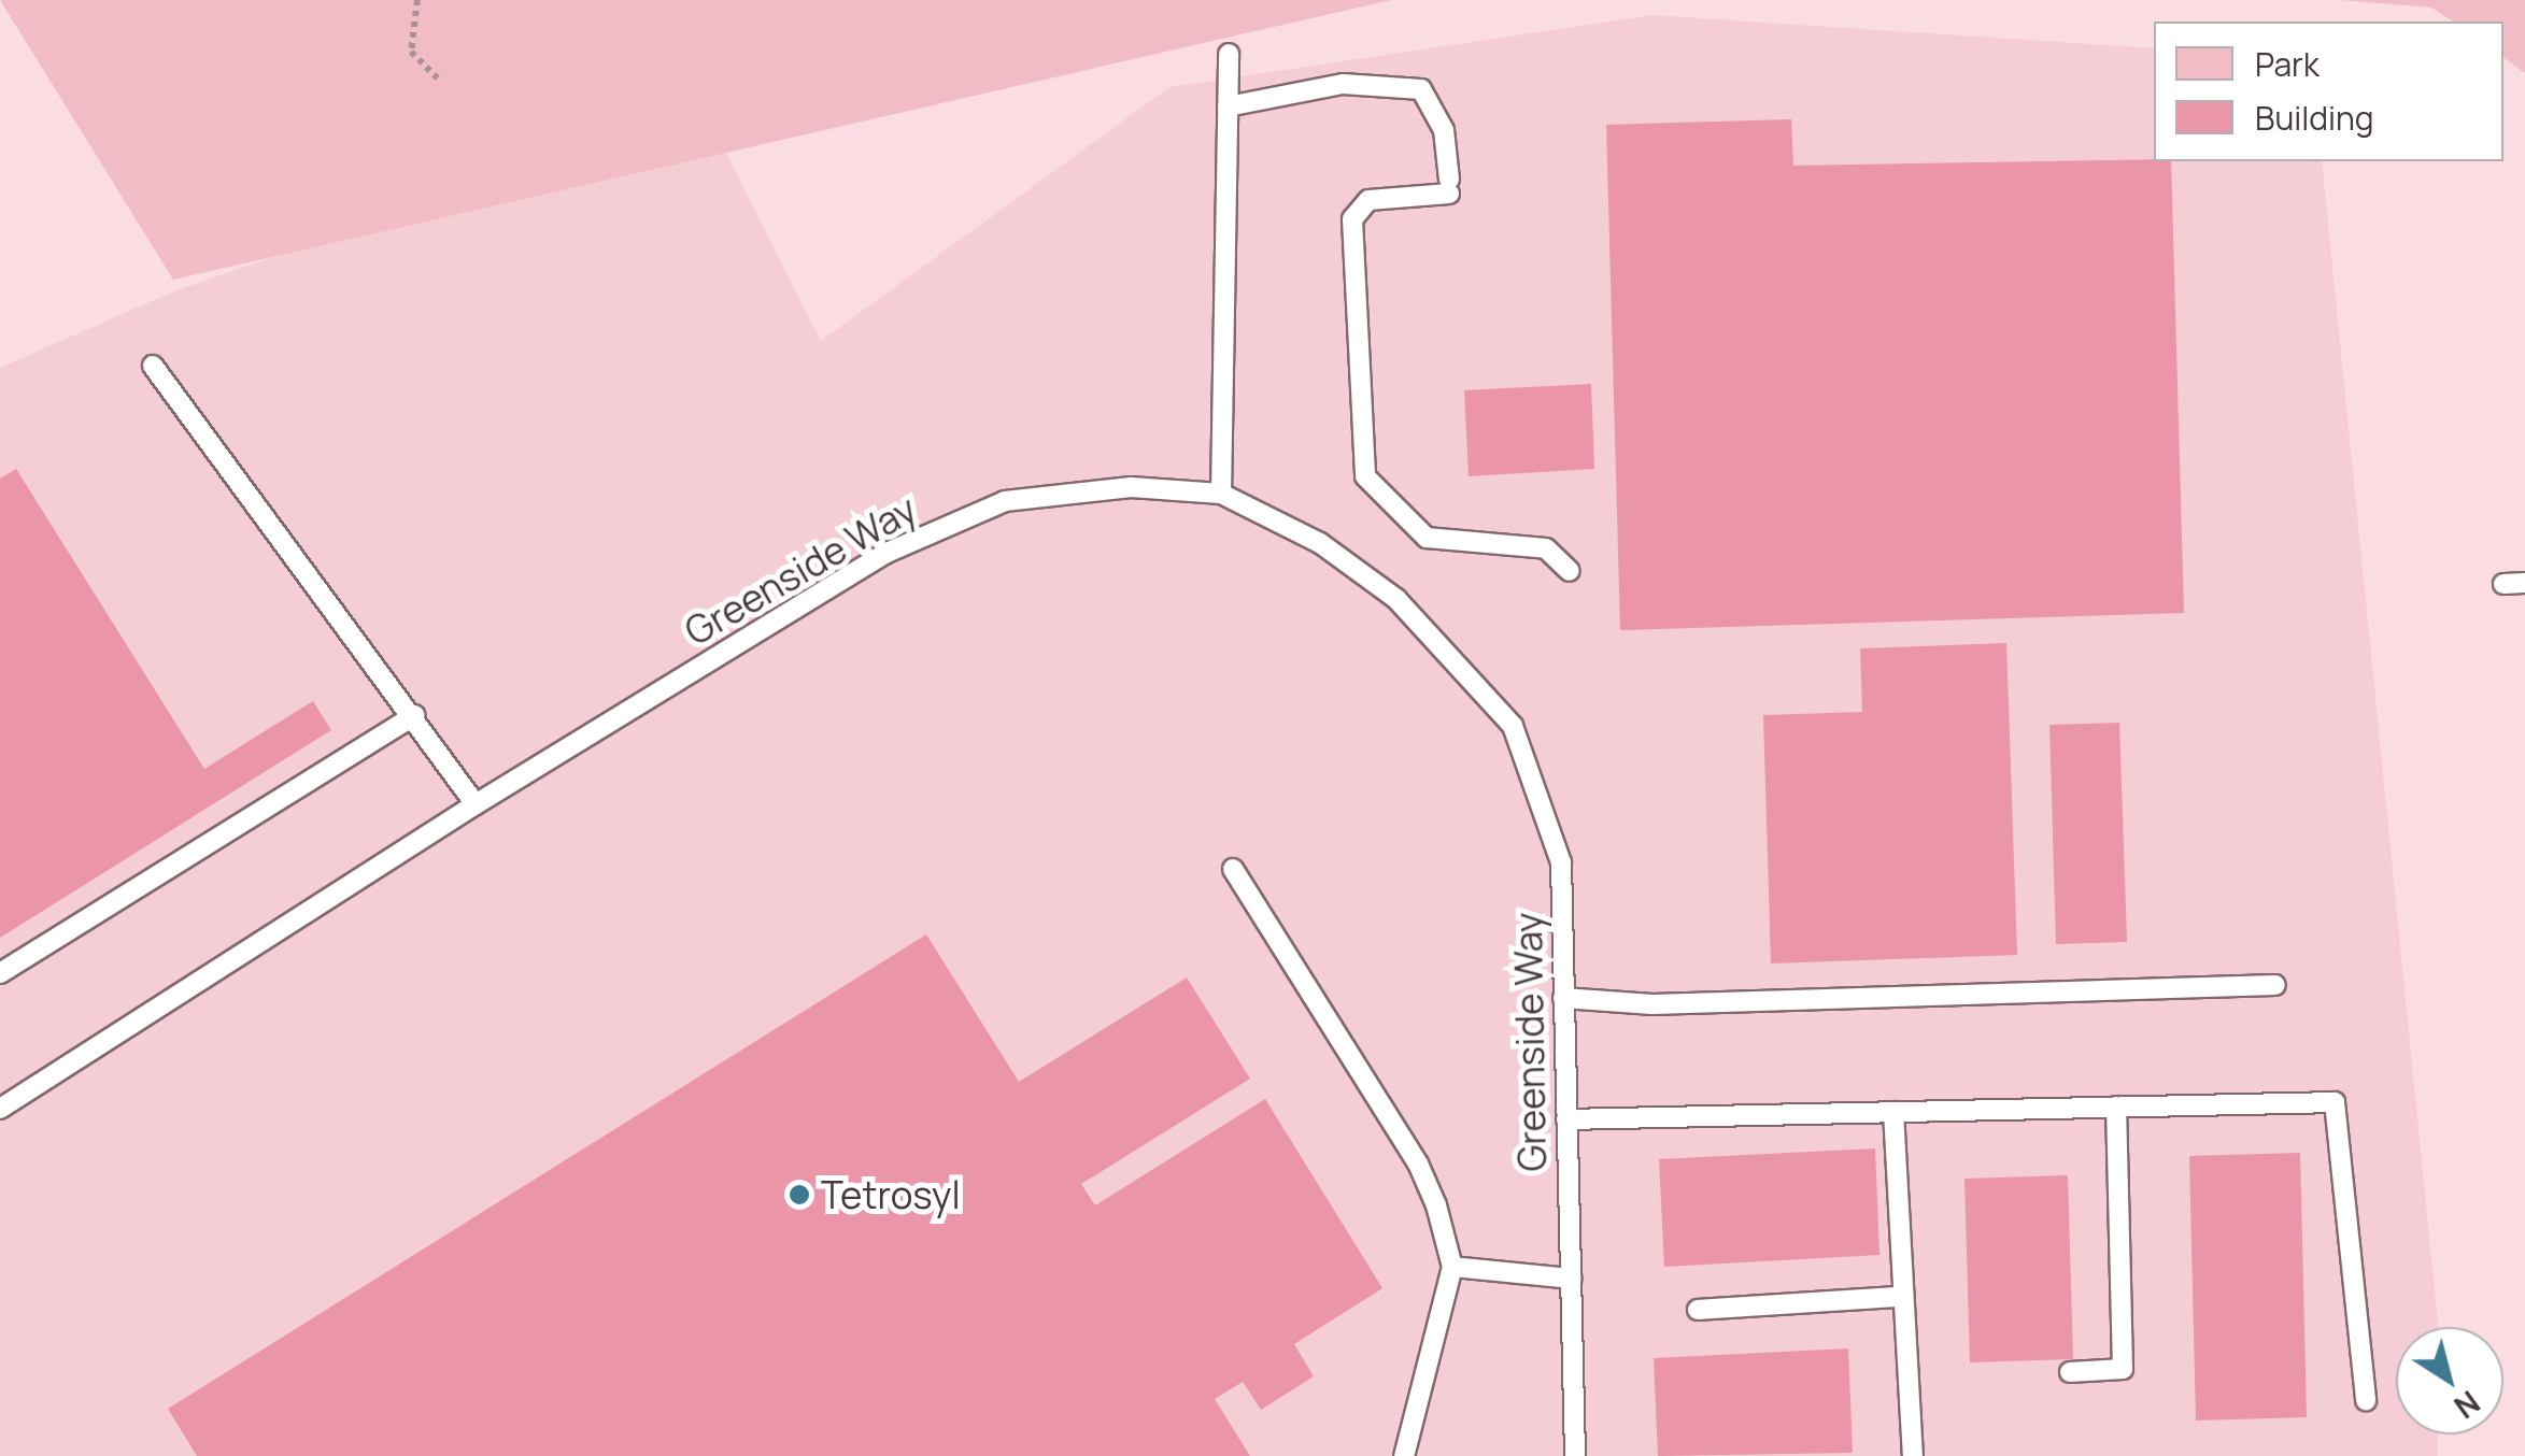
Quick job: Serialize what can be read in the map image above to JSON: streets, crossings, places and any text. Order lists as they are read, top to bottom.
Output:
{
  "streets": {
    "lane": ["Greenside Way"]
  },
  "places": ["Tetrosyl"],
  "legend": ["Park", "Building"],
  "north": "bottom right"
}
